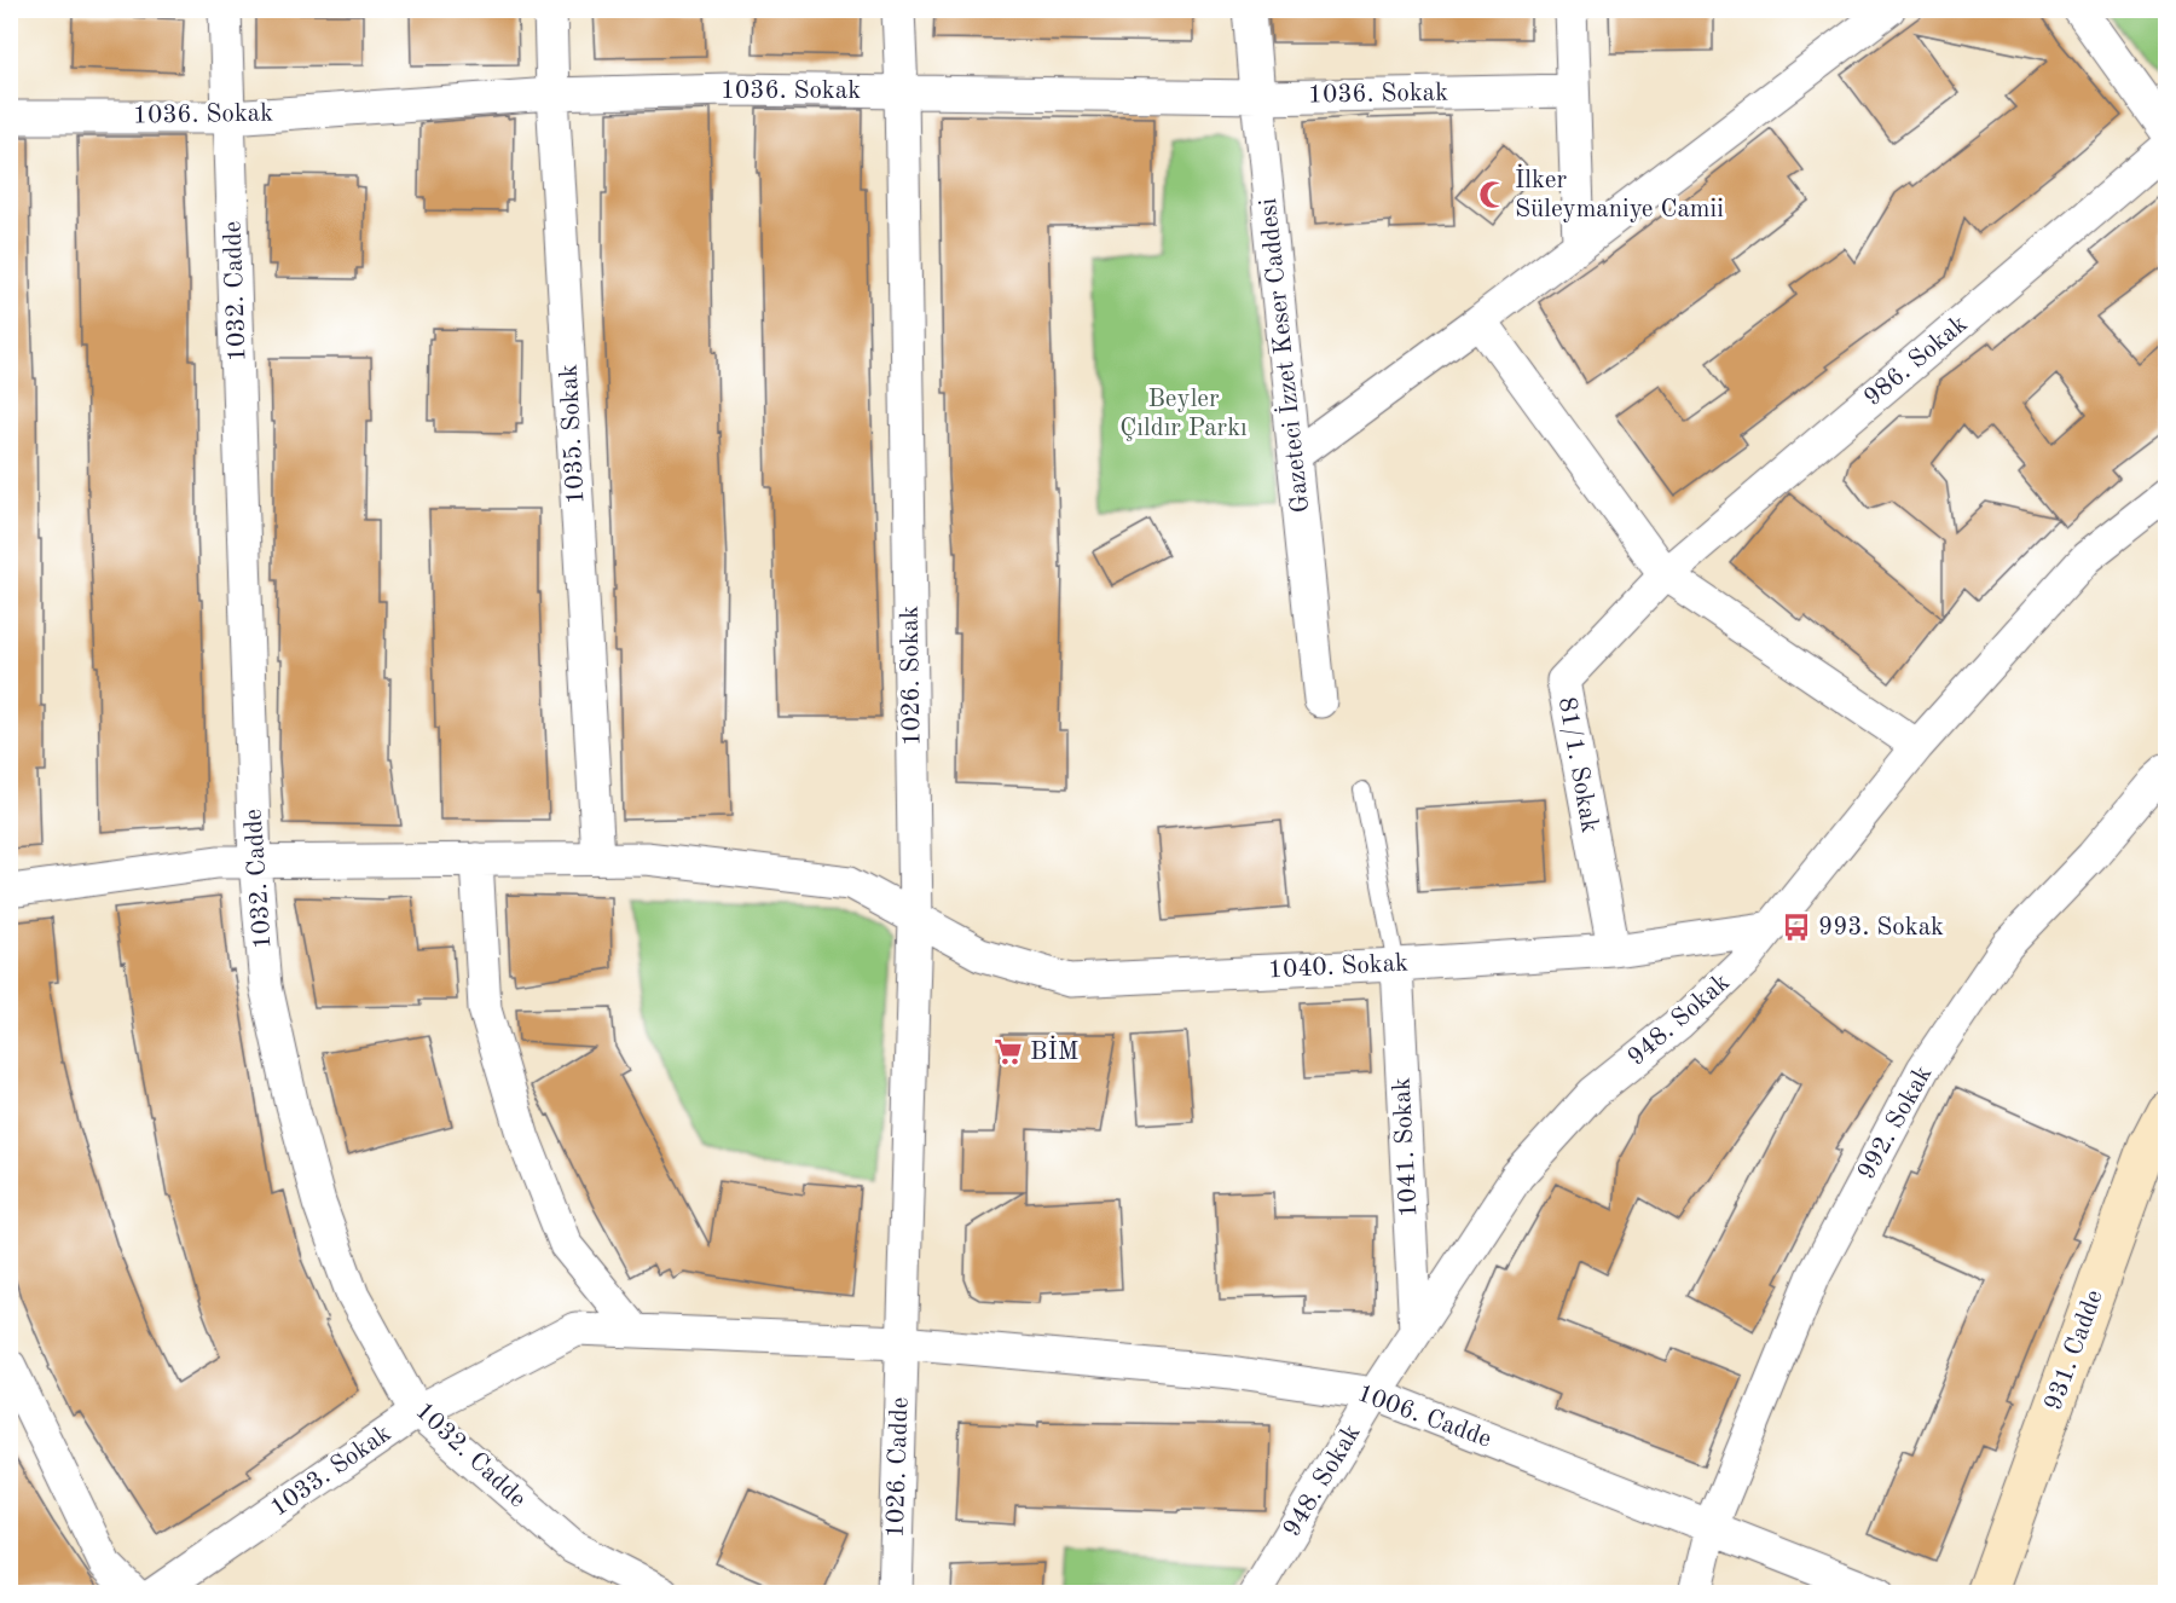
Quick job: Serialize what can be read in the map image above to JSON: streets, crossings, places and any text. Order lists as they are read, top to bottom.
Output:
{
  "streets": {
    "main road": ["931. Cadde"],
    "street": [
      "1036. Sokak",
      "1032. Cadde",
      "Gazeteci İzzet Keser Caddesi",
      "986. Sokak",
      "1035. Sokak",
      "1026. Sokak",
      "81/1. Sokak",
      "1040. Sokak",
      "948. Sokak",
      "992. Sokak",
      "1041. Sokak",
      "1006. Cadde",
      "1026. Cadde",
      "1033. Sokak"
    ]
  },
  "crossings": [
    ["1036. Sokak", "1032. Cadde"],
    ["1036. Sokak", "Gazeteci İzzet Keser Caddesi"],
    ["1036. Sokak", "1035. Sokak"],
    ["1036. Sokak", "1026. Sokak"],
    ["1032. Cadde", "1040. Sokak"],
    ["1032. Cadde", "1033. Sokak"],
    ["986. Sokak", "81/1. Sokak"],
    ["1035. Sokak", "1040. Sokak"],
    ["1026. Sokak", "1040. Sokak"],
    ["1026. Sokak", "1006. Cadde"],
    ["1026. Sokak", "1026. Cadde"],
    ["1026. Sokak", "1033. Sokak"],
    ["81/1. Sokak", "1040. Sokak"],
    ["1040. Sokak", "948. Sokak"],
    ["1040. Sokak", "1041. Sokak"],
    ["948. Sokak", "1041. Sokak"],
    ["948. Sokak", "1006. Cadde"],
    ["992. Sokak", "1006. Cadde"],
    ["1006. Cadde", "1026. Cadde"],
    ["1006. Cadde", "1033. Sokak"],
    ["1026. Cadde", "1033. Sokak"]
  ],
  "parks": ["Beyler Çıldır Parkı"],
  "places": {
    "mosque": ["İlker Süleymaniye Camii"],
    "bus stop": ["993. Sokak"],
    "supermarket": ["BİM"]
  }
}
